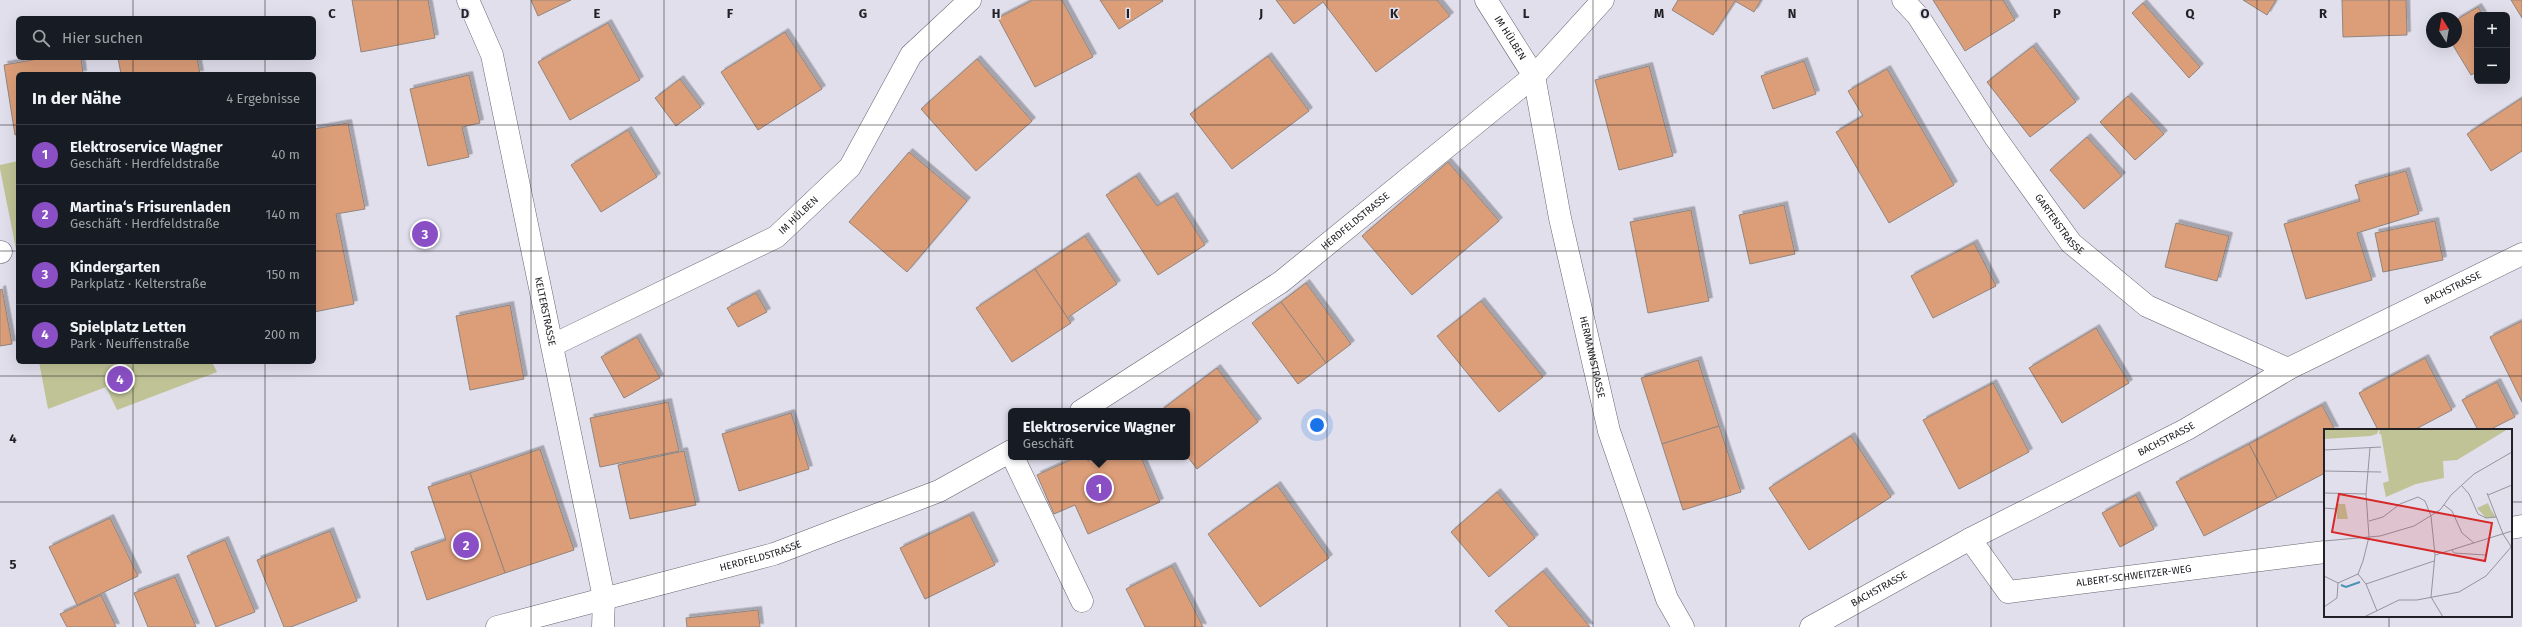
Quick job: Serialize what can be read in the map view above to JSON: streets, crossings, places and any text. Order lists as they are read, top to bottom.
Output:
{
  "streets": {
    "street": [
      "IM HÜLBEN",
      "HERDFELDSTRASSE",
      "GARTENSTRASSE",
      "BACHSTRASSE",
      "KELTERSTRASSE",
      "HERMANNSTRASSE",
      "ALBERT-SCHWEITZER-WEG"
    ]
  },
  "crossings": [
    ["IM HÜLBEN", "HERDFELDSTRASSE"],
    ["IM HÜLBEN", "KELTERSTRASSE"],
    ["IM HÜLBEN", "HERMANNSTRASSE"],
    ["HERDFELDSTRASSE", "KELTERSTRASSE"],
    ["HERDFELDSTRASSE", "HERMANNSTRASSE"],
    ["GARTENSTRASSE", "BACHSTRASSE"],
    ["BACHSTRASSE", "ALBERT-SCHWEITZER-WEG"]
  ],
  "north": "top",
  "page": {
    "map_buttons": ["+", "−"],
    "search": "Hier suchen",
    "heading": ["In der Nähe", "4 Ergebnisse"],
    "list": [
      {
        "mark": "1",
        "name": "Elektroservice Wagner",
        "note": "Geschäft · Herdfeldstraße",
        "value": "40 m"
      },
      {
        "mark": "2",
        "name": "Martina‘s Frisurenladen",
        "note": "Geschäft · Herdfeldstraße",
        "value": "140 m"
      },
      {
        "mark": "3",
        "name": "Kindergarten",
        "note": "Parkplatz · Kelterstraße",
        "value": "150 m"
      },
      {
        "mark": "4",
        "name": "Spielplatz Letten",
        "note": "Park · Neuffenstraße",
        "value": "200 m"
      }
    ],
    "pins": [
      "3",
      "4",
      "1",
      "2"
    ],
    "popup": ["Elektroservice Wagner", "Geschäft"]
  },
  "grid": {
    "columns": [
      "C",
      "D",
      "E",
      "F",
      "G",
      "H",
      "I",
      "J",
      "K",
      "L",
      "M",
      "N",
      "O",
      "P",
      "Q",
      "R"
    ],
    "rows": ["4", "5"]
  }
}
